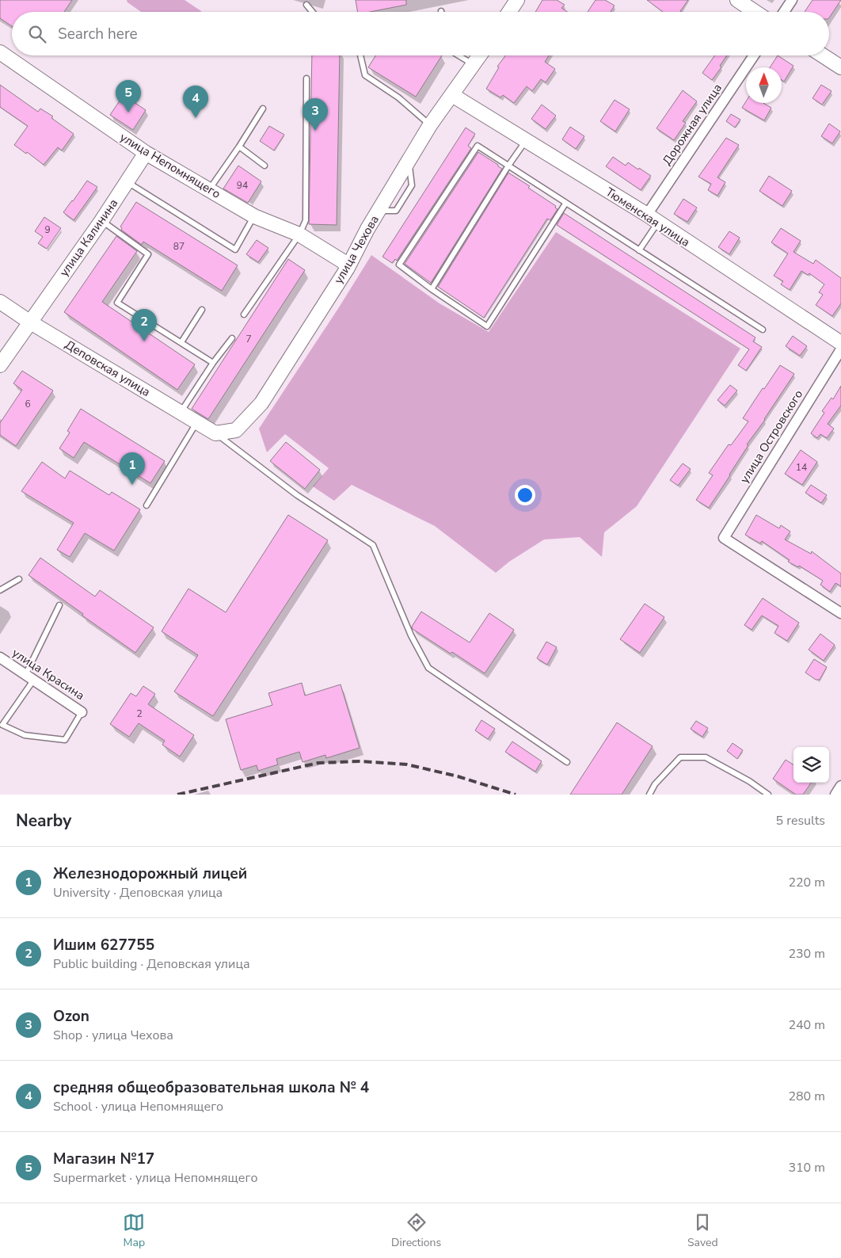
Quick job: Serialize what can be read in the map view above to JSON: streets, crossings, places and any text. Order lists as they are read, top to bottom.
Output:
{
  "streets": {
    "main road": [
      "улица Непомнящего",
      "Тюменская улица",
      "улица Калинина",
      "улица Чехова",
      "Деповская улица"
    ],
    "street": ["Дорожная улица", "улица Островского", "улица Красина"]
  },
  "crossings": [
    ["Дорожная улица", "Тюменская улица"],
    ["улица Непомнящего", "улица Калинина"],
    ["улица Непомнящего", "улица Чехова"],
    ["Тюменская улица", "улица Чехова"],
    ["улица Калинина", "Деповская улица"],
    ["улица Чехова", "Деповская улица"]
  ],
  "house_numbers": [
    "94",
    "9",
    "87",
    "7",
    "6",
    "14",
    "2"
  ],
  "north": "top",
  "page": {
    "search": "Search here",
    "pins": [
      "5",
      "4",
      "3",
      "2",
      "1"
    ],
    "heading": ["Nearby", "5 results"],
    "list": [
      {
        "mark": "1",
        "name": "Железнодорожный лицей",
        "note": "University · Деповская улица",
        "value": "220 m"
      },
      {
        "mark": "2",
        "name": "Ишим 627755",
        "note": "Public building · Деповская улица",
        "value": "230 m"
      },
      {
        "mark": "3",
        "name": "Ozon",
        "note": "Shop · улица Чехова",
        "value": "240 m"
      },
      {
        "mark": "4",
        "name": "средняя общеобразовательная школа № 4",
        "note": "School · улица Непомнящего",
        "value": "280 m"
      },
      {
        "mark": "5",
        "name": "Магазин №17",
        "note": "Supermarket · улица Непомнящего",
        "value": "310 m"
      }
    ],
    "nav": ["Map", "Directions", "Saved"]
  }
}
